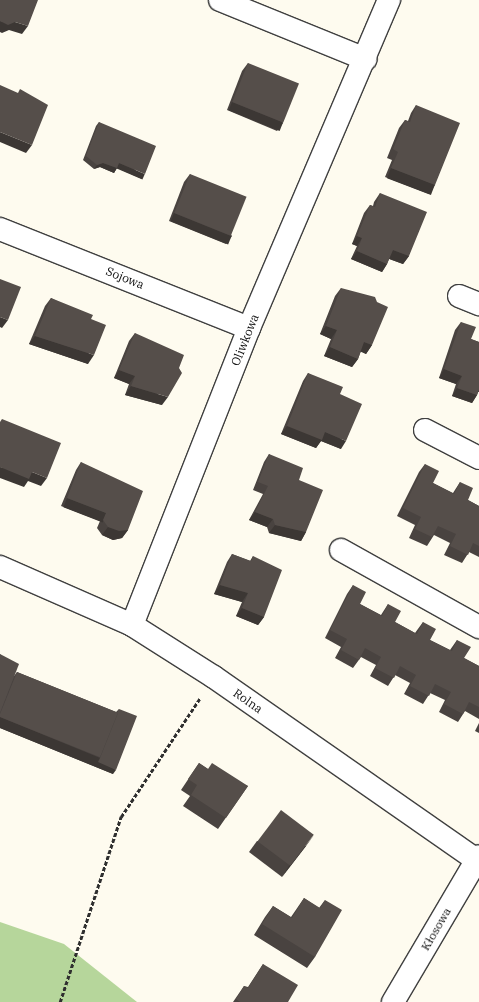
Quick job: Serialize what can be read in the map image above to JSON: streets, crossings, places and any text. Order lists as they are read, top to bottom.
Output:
{
  "streets": {
    "street": [
      "Sojowa",
      "Oliwkowa",
      "Rolna",
      "Kłosowa"
    ]
  },
  "crossings": [
    ["Sojowa", "Oliwkowa"],
    ["Oliwkowa", "Rolna"],
    ["Rolna", "Kłosowa"]
  ]
}
